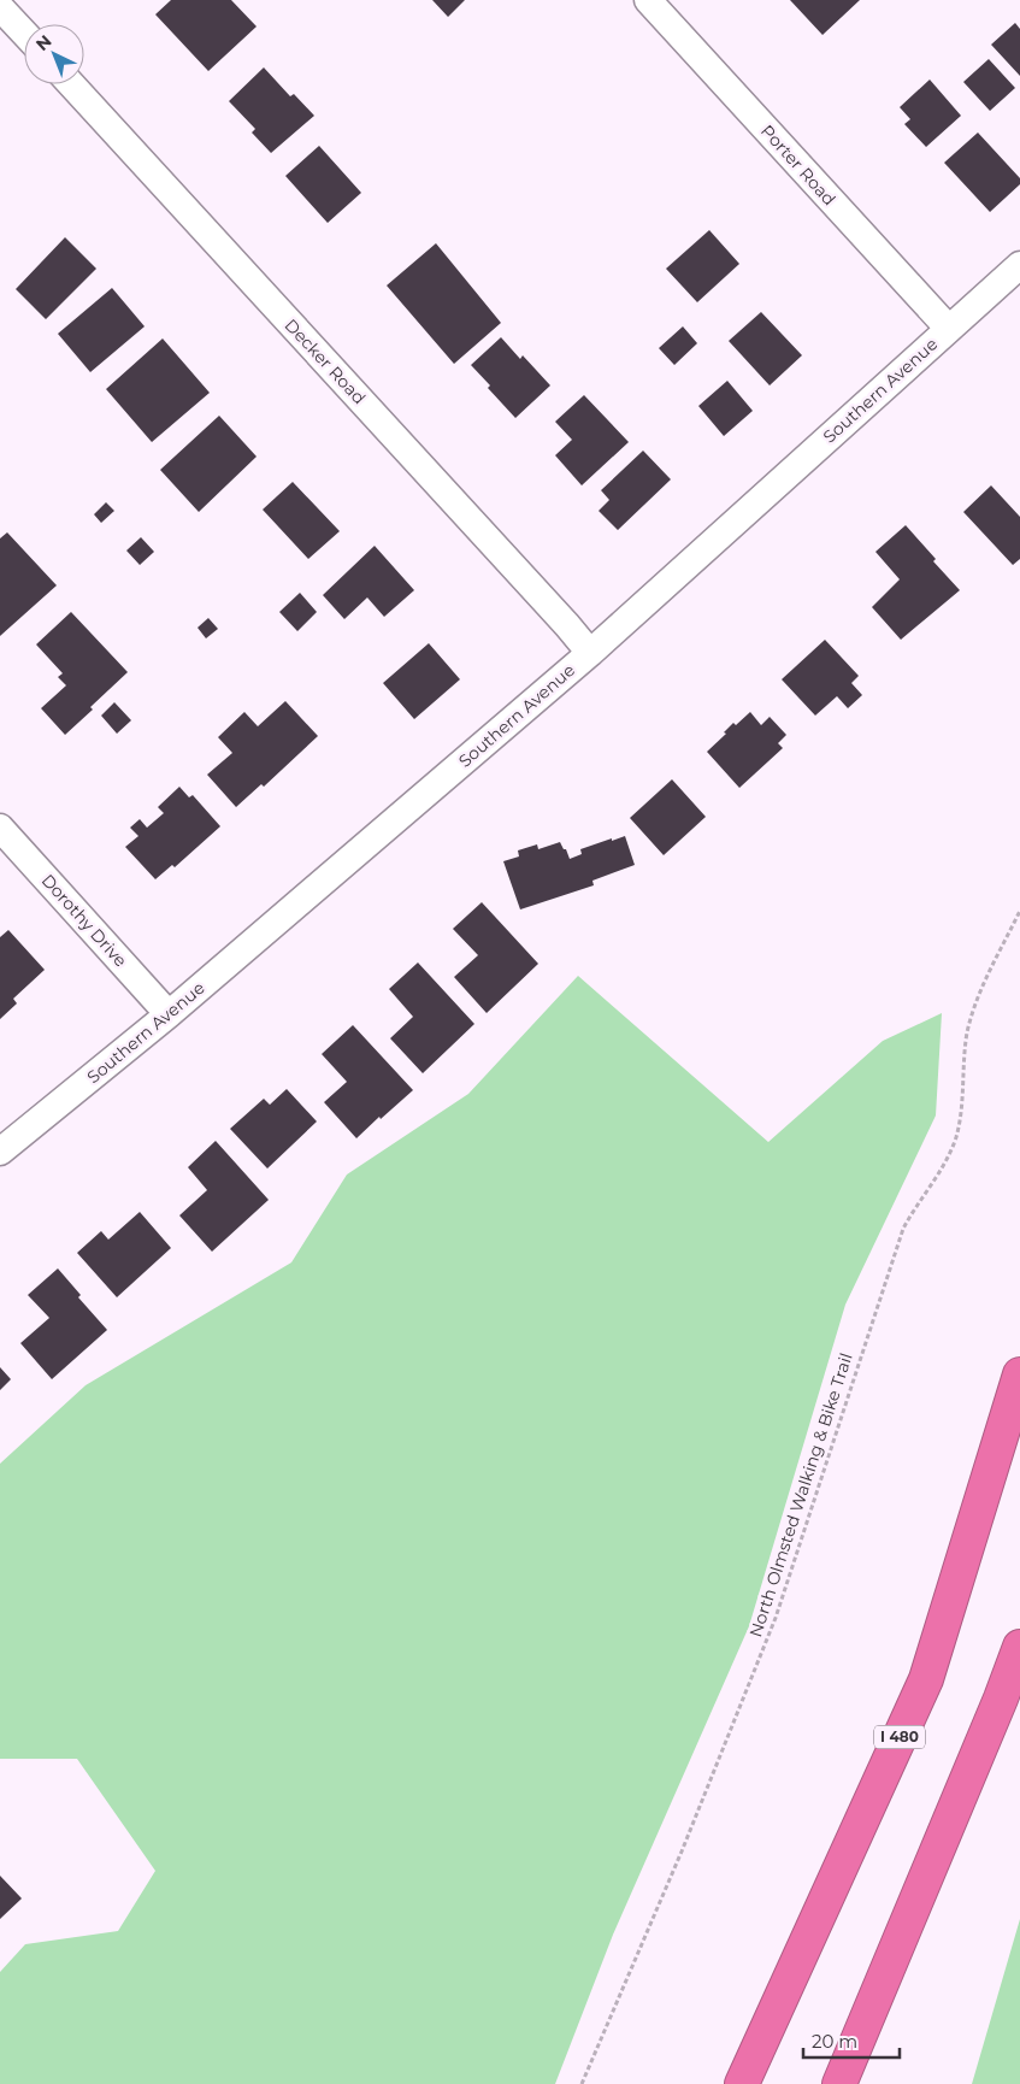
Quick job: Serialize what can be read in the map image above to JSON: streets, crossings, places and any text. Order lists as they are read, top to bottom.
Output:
{
  "streets": {
    "highway": ["I 480"],
    "street": [
      "Porter Road",
      "Decker Road",
      "Southern Avenue",
      "Dorothy Drive"
    ],
    "path": ["North Olmsted Walking & Bike Trail"]
  },
  "crossings": [
    ["Porter Road", "Southern Avenue"],
    ["Decker Road", "Southern Avenue"],
    ["Southern Avenue", "Dorothy Drive"]
  ],
  "scale_bar": "20 m",
  "north": "top left"
}
